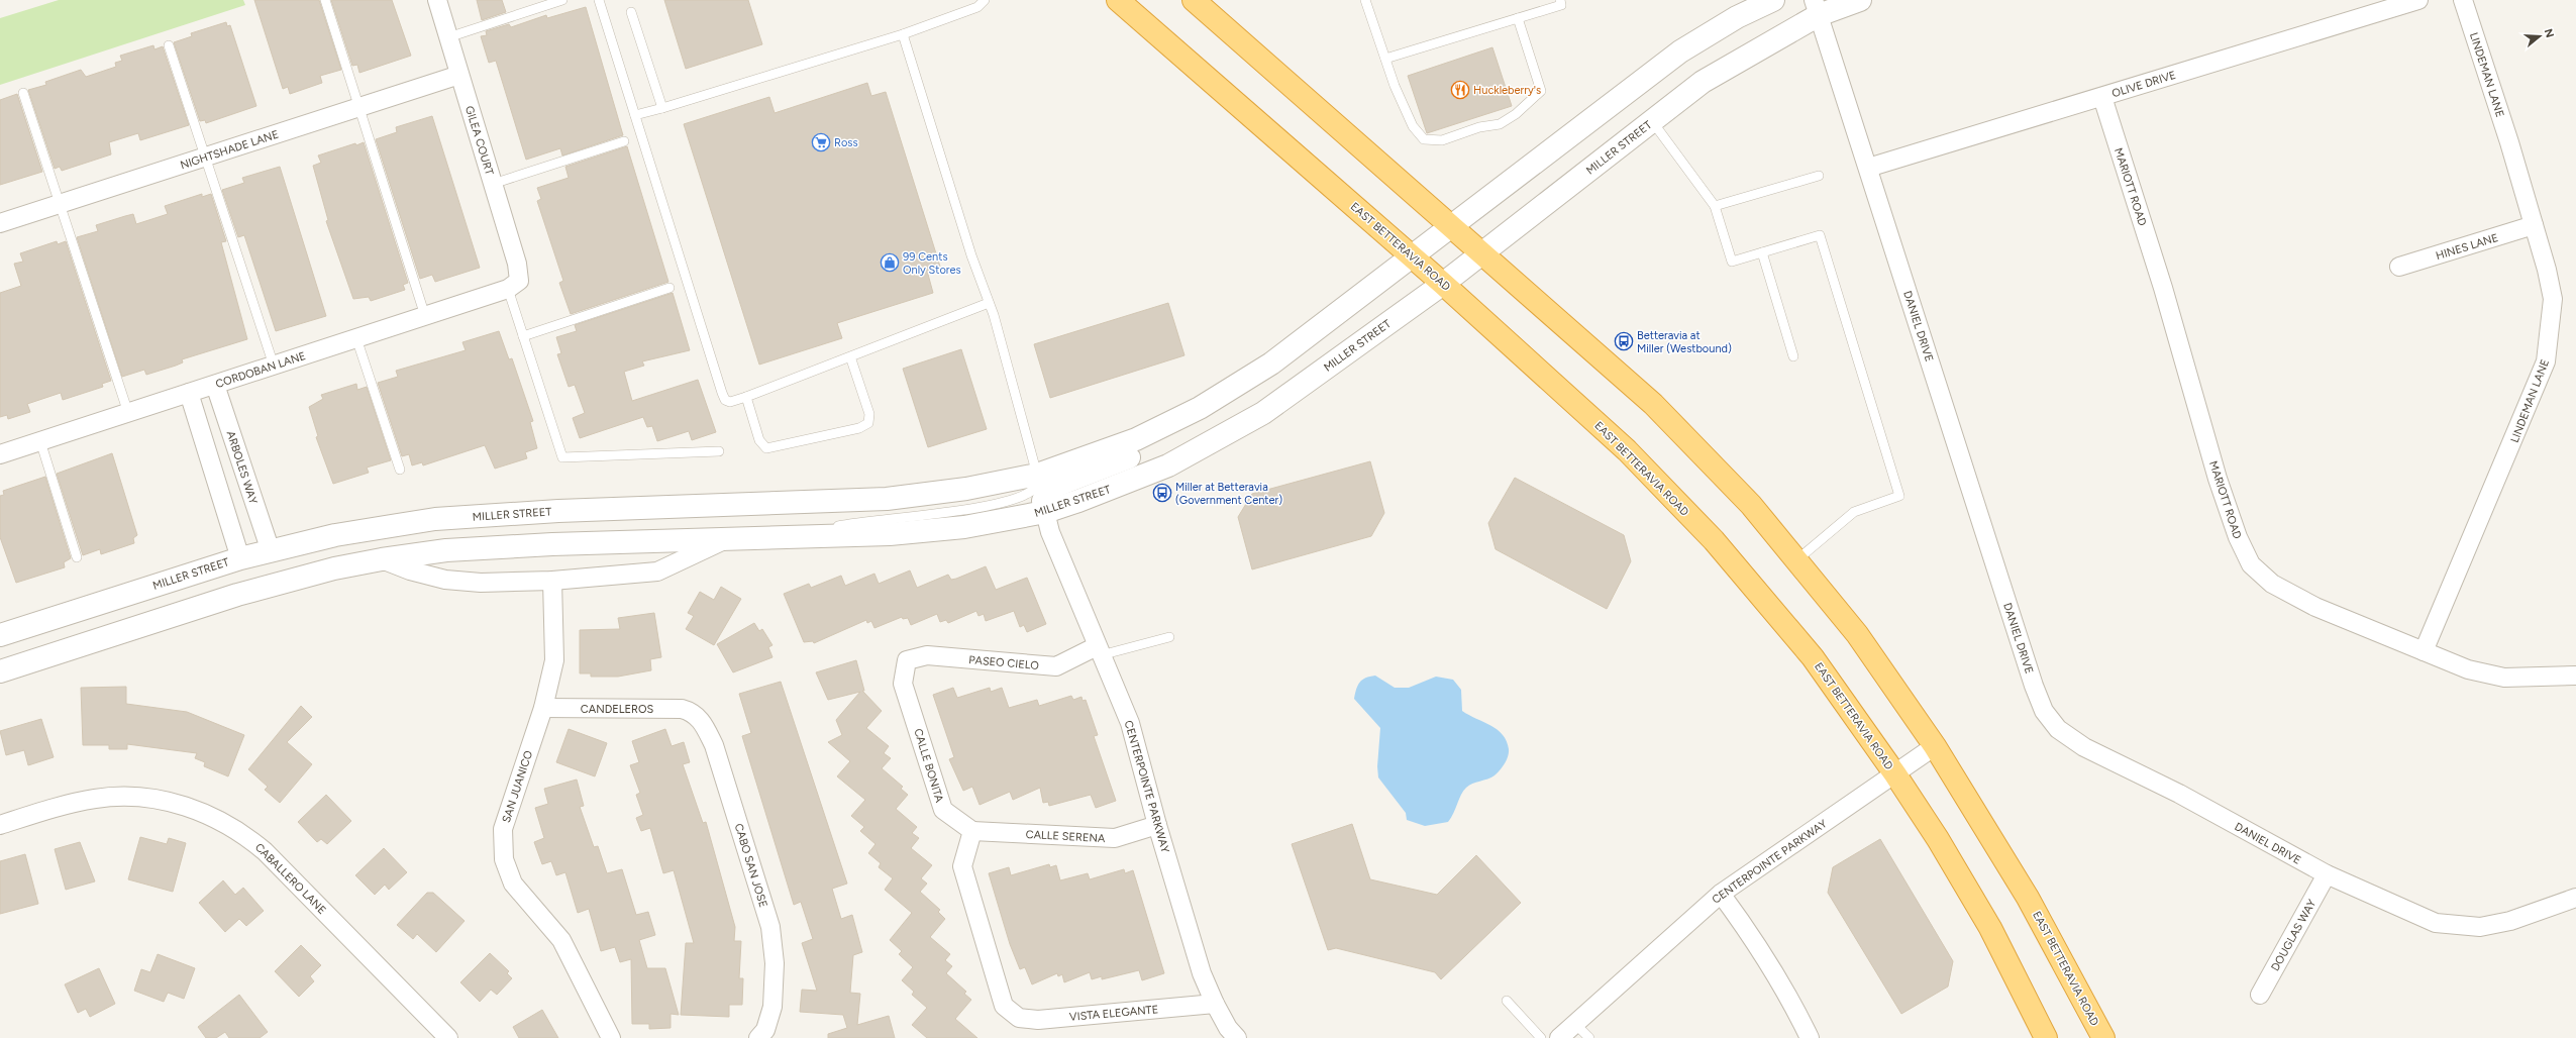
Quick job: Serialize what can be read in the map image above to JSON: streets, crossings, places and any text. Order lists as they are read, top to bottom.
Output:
{
  "streets": {
    "highway": ["EAST BETTERAVIA ROAD"],
    "street": [
      "LINDEMAN LANE",
      "OLIVE DRIVE",
      "GILEA COURT",
      "MILLER STREET",
      "NIGHTSHADE LANE",
      "MARIOTT ROAD",
      "HINES LANE",
      "DANIEL DRIVE",
      "CORDOBAN LANE",
      "ARBOLES WAY",
      "PASEO CIELO",
      "CANDELEROS",
      "CALLE BONITA",
      "SAN JUANICO",
      "CENTERPOINTE PARKWAY",
      "CALLE SERENA",
      "CABO SAN JOSE",
      "CABALLERO LANE",
      "DOUGLAS WAY",
      "VISTA ELEGANTE"
    ]
  },
  "crossings": [
    ["LINDEMAN LANE", "MARIOTT ROAD"],
    ["LINDEMAN LANE", "HINES LANE"],
    ["OLIVE DRIVE", "MARIOTT ROAD"],
    ["OLIVE DRIVE", "DANIEL DRIVE"],
    ["GILEA COURT", "NIGHTSHADE LANE"],
    ["GILEA COURT", "CORDOBAN LANE"],
    ["MILLER STREET", "EAST BETTERAVIA ROAD"],
    ["MILLER STREET", "DANIEL DRIVE"],
    ["MILLER STREET", "ARBOLES WAY"],
    ["MILLER STREET", "SAN JUANICO"],
    ["MILLER STREET", "CENTERPOINTE PARKWAY"],
    ["EAST BETTERAVIA ROAD", "CENTERPOINTE PARKWAY"],
    ["DANIEL DRIVE", "DOUGLAS WAY"],
    ["CORDOBAN LANE", "ARBOLES WAY"],
    ["PASEO CIELO", "CALLE BONITA"],
    ["PASEO CIELO", "CENTERPOINTE PARKWAY"],
    ["CANDELEROS", "SAN JUANICO"],
    ["CANDELEROS", "CABO SAN JOSE"],
    ["CALLE BONITA", "CALLE SERENA"],
    ["CALLE BONITA", "VISTA ELEGANTE"],
    ["CENTERPOINTE PARKWAY", "CALLE SERENA"],
    ["CENTERPOINTE PARKWAY", "VISTA ELEGANTE"],
    ["CALLE SERENA", "VISTA ELEGANTE"]
  ],
  "places": {
    "restaurant": ["Huckleberry's"],
    "supermarket": ["Ross"],
    "shop": ["99 Cents Only Stores"],
    "bus stop": ["Betteravia at Miller (Westbound)", "Miller at Betteravia (Government Center)"]
  },
  "north": "right"
}
